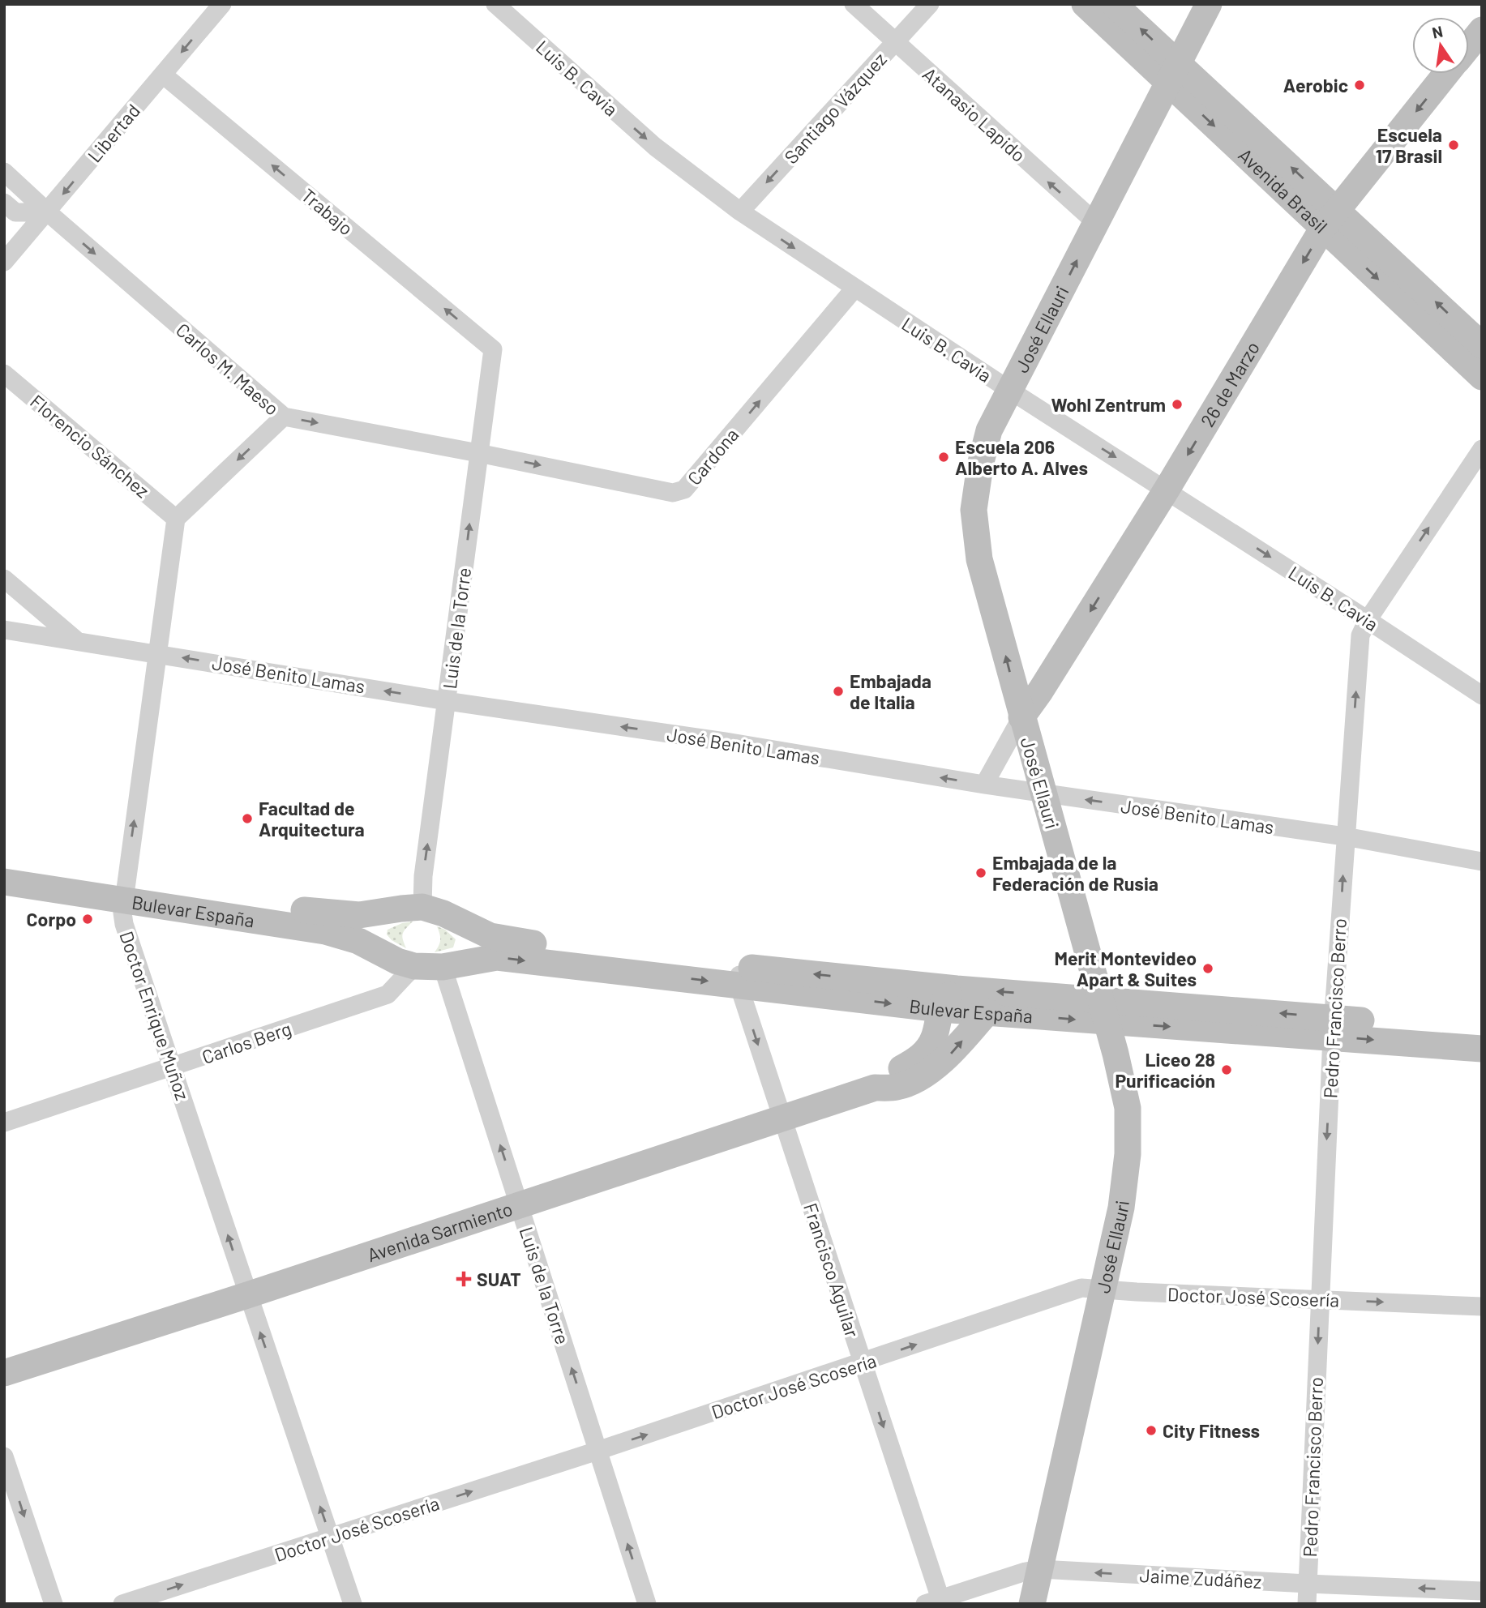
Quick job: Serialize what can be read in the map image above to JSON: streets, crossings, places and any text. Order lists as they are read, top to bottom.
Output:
{
  "streets": {
    "street": [
      "Luis B. Cavia",
      "Santiago Vázquez",
      "Atanasio Lapido",
      "Libertad",
      "Avenida Brasil",
      "Trabajo",
      "José Ellauri",
      "Carlos M. Maeso",
      "26 de Marzo",
      "Florencio Sánchez",
      "Cardona",
      "Luis de la Torre",
      "José Benito Lamas",
      "Bulevar España",
      "Pedro Francisco Berro",
      "Doctor Enrique Muñoz",
      "Carlos Berg",
      "Avenida Sarmiento",
      "Francisco Aguilar",
      "Doctor José Scosería",
      "Jaime Zudáñez"
    ]
  },
  "crossings": [
    ["Luis B. Cavia", "Santiago Vázquez"],
    ["Luis B. Cavia", "José Ellauri"],
    ["Luis B. Cavia", "26 de Marzo"],
    ["Luis B. Cavia", "Cardona"],
    ["Luis B. Cavia", "Pedro Francisco Berro"],
    ["Santiago Vázquez", "Atanasio Lapido"],
    ["Atanasio Lapido", "José Ellauri"],
    ["Libertad", "Trabajo"],
    ["Libertad", "Carlos M. Maeso"],
    ["Avenida Brasil", "José Ellauri"],
    ["Avenida Brasil", "26 de Marzo"],
    ["Trabajo", "Luis de la Torre"],
    ["José Ellauri", "26 de Marzo"],
    ["José Ellauri", "José Benito Lamas"],
    ["José Ellauri", "Bulevar España"],
    ["José Ellauri", "Doctor José Scosería"],
    ["José Ellauri", "Jaime Zudáñez"],
    ["Carlos M. Maeso", "Cardona"],
    ["Carlos M. Maeso", "Luis de la Torre"],
    ["Florencio Sánchez", "Doctor Enrique Muñoz"],
    ["Cardona", "Luis de la Torre"],
    ["Luis de la Torre", "José Benito Lamas"],
    ["Luis de la Torre", "Bulevar España"],
    ["Luis de la Torre", "Carlos Berg"],
    ["Luis de la Torre", "Avenida Sarmiento"],
    ["Luis de la Torre", "Doctor José Scosería"],
    ["José Benito Lamas", "Pedro Francisco Berro"],
    ["José Benito Lamas", "Doctor Enrique Muñoz"],
    ["Bulevar España", "Pedro Francisco Berro"],
    ["Bulevar España", "Doctor Enrique Muñoz"],
    ["Bulevar España", "Carlos Berg"],
    ["Bulevar España", "Avenida Sarmiento"],
    ["Bulevar España", "Francisco Aguilar"],
    ["Pedro Francisco Berro", "Doctor José Scosería"],
    ["Pedro Francisco Berro", "Jaime Zudáñez"],
    ["Doctor Enrique Muñoz", "Carlos Berg"],
    ["Doctor Enrique Muñoz", "Avenida Sarmiento"],
    ["Doctor Enrique Muñoz", "Doctor José Scosería"],
    ["Avenida Sarmiento", "Francisco Aguilar"],
    ["Francisco Aguilar", "Doctor José Scosería"],
    ["Francisco Aguilar", "Jaime Zudáñez"]
  ],
  "one_way": [
    "Luis B. Cavia",
    "Santiago Vázquez",
    "Atanasio Lapido",
    "Libertad",
    "Trabajo",
    "Carlos M. Maeso",
    "26 de Marzo",
    "Cardona",
    "Luis de la Torre",
    "José Benito Lamas",
    "Doctor Enrique Muñoz",
    "Francisco Aguilar",
    "Doctor José Scosería",
    "Jaime Zudáñez"
  ],
  "places": {
    "other": [
      "Aerobic",
      "Escuela 17 Brasil",
      "Wohl Zentrum",
      "Escuela 206 Alberto A. Alves",
      "Embajada de Italia",
      "Facultad de Arquitectura",
      "Embajada de la Federación de Rusia",
      "Corpo",
      "Merit Montevideo Apart & Suites",
      "Liceo 28 Purificación",
      "City Fitness"
    ],
    "health": ["SUAT"]
  },
  "north": "top"
}
